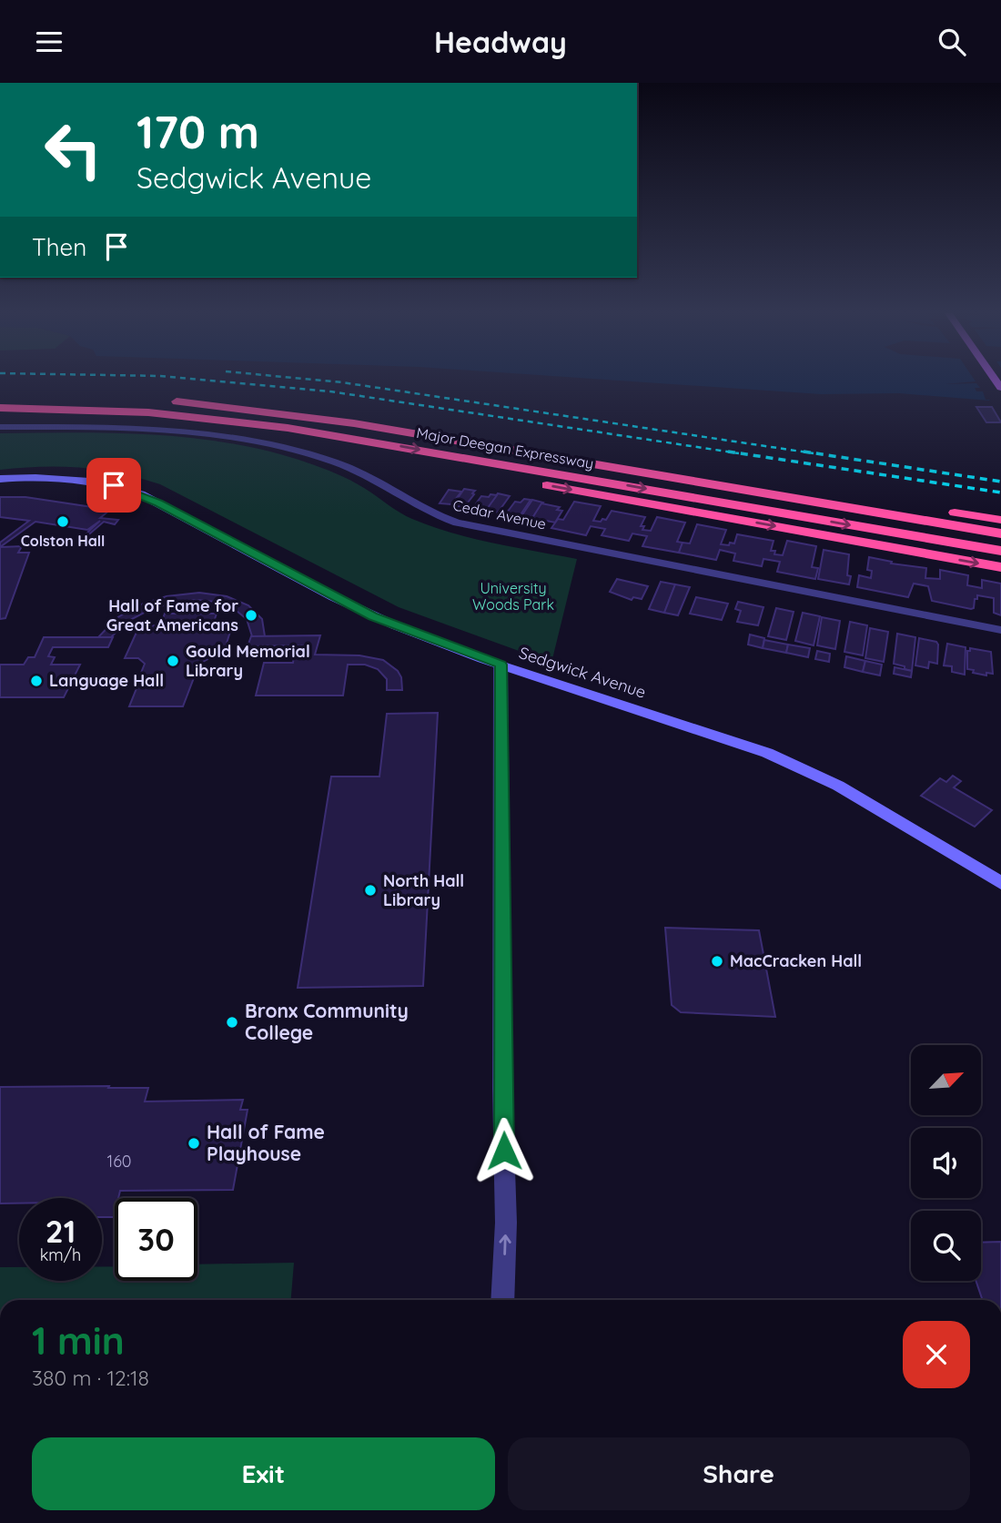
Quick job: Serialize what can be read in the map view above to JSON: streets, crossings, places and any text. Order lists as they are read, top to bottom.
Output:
{
  "streets": {
    "highway": ["Major Deegan Expressway"],
    "main road": ["Sedgwick Avenue"],
    "street": ["Cedar Avenue"]
  },
  "parks": ["University Woods Park"],
  "places": [
    "Colston Hall",
    "Hall of Fame for Great Americans",
    "Gould Memorial Library",
    "Language Hall",
    "North Hall Library",
    "MacCracken Hall",
    "Bronx Community College",
    "Hall of Fame Playhouse"
  ],
  "house_numbers": ["160"],
  "north": "top right",
  "page": {
    "header": "Headway",
    "turn": ["170 m", "Sedgwick Avenue"],
    "then": "Then",
    "speed": "21 km/h",
    "limit": "30",
    "heading": ["1 min", "380 m · 12:18"],
    "buttons": ["Exit", "Share"]
  }
}
